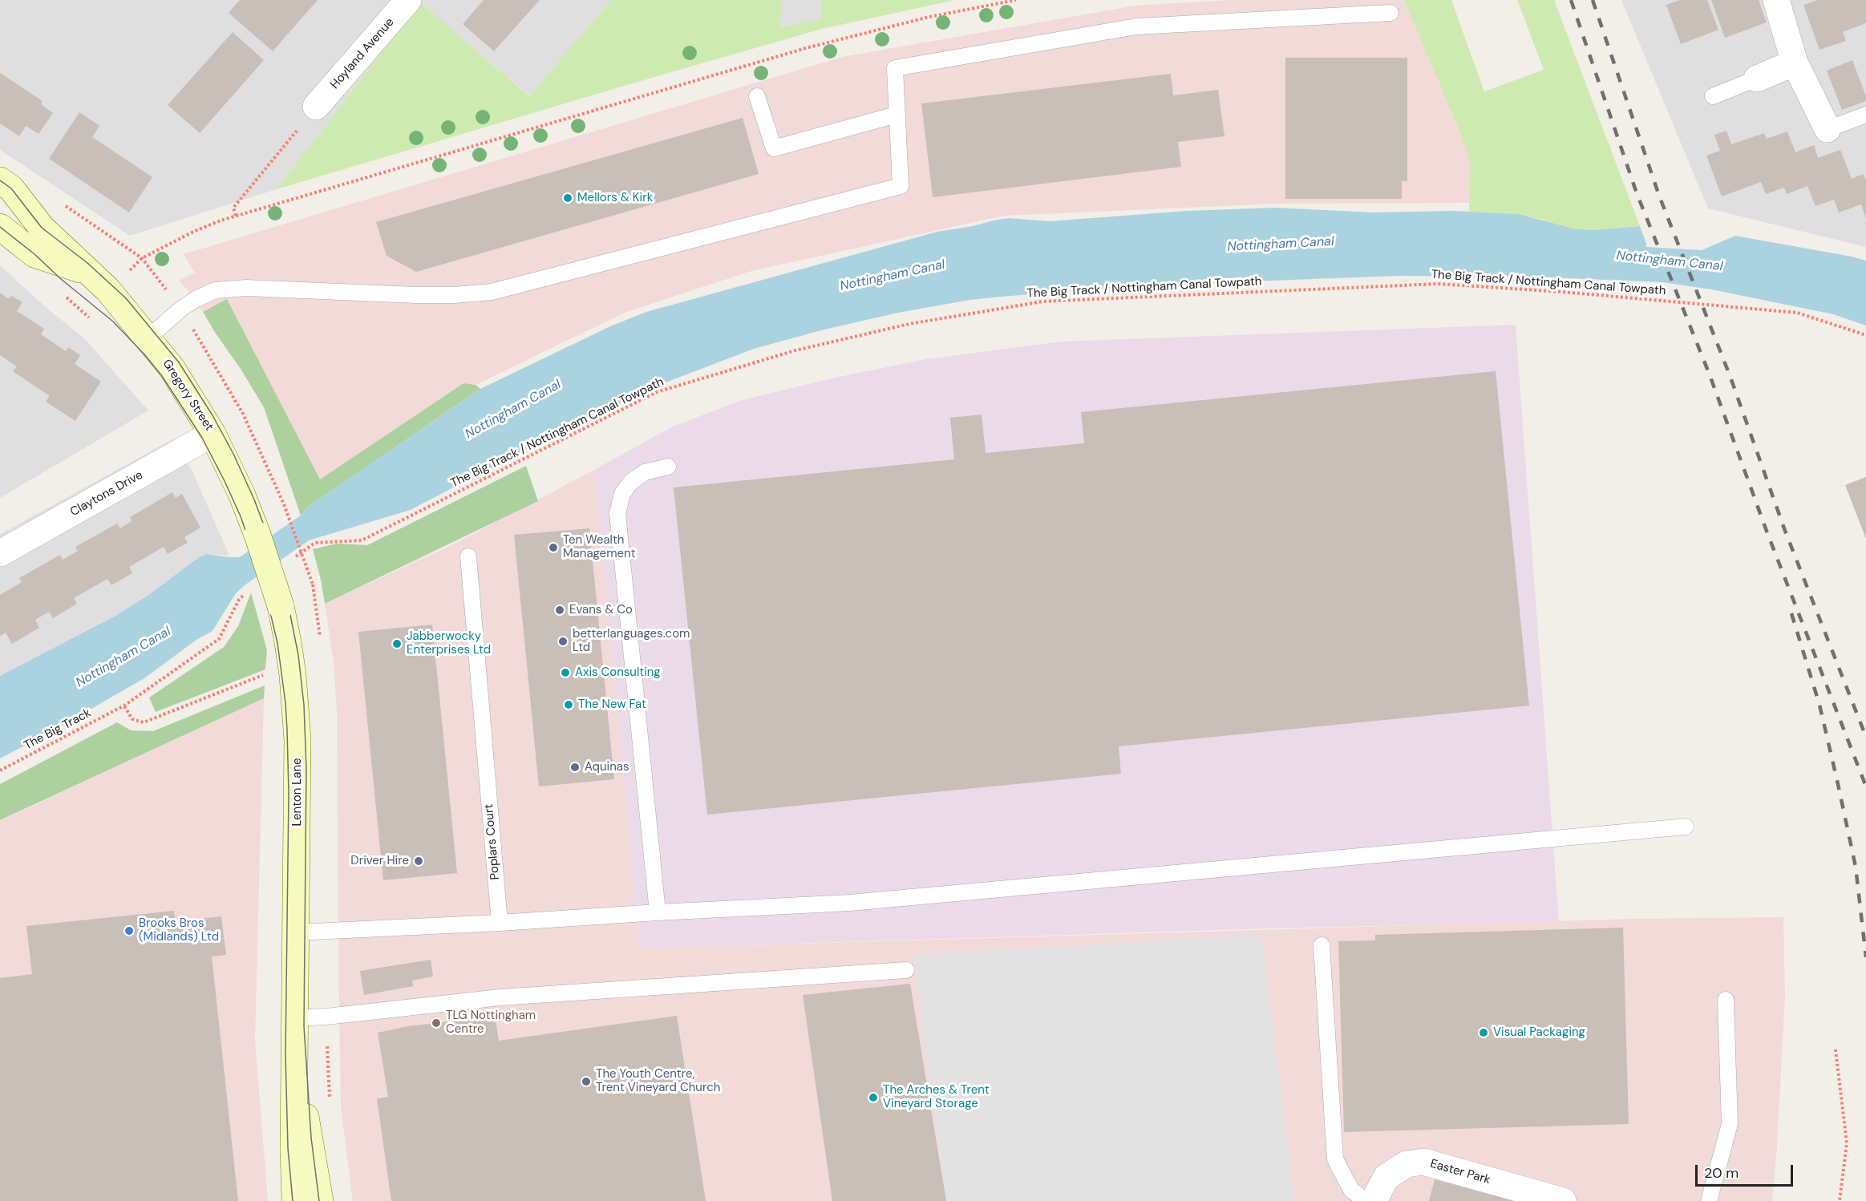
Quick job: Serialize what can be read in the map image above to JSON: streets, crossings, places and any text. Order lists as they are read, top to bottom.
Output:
{
  "streets": {
    "street": [
      "Hoyland Avenue",
      "Gregory Street",
      "Claytons Drive",
      "Lenton Lane",
      "Easter Park"
    ],
    "lane": ["Poplars Court"],
    "path": ["The Big Track / Nottingham Canal Towpath", "The Big Track"]
  },
  "crossings": [
    ["Gregory Street", "Claytons Drive"],
    ["Gregory Street", "Lenton Lane"]
  ],
  "water": ["Nottingham Canal"],
  "places": [
    "Mellors & Kirk",
    "Ten Wealth Management",
    "Evans & Co",
    "betterlanguages.com Ltd",
    "Jabberwocky Enterprises Ltd",
    "Axis Consulting",
    "The New Fat",
    "Aquinas",
    "Driver Hire",
    "Brooks Bros (Midlands) Ltd",
    "TLG Nottingham Centre",
    "Visual Packaging",
    "The Youth Centre, Trent Vineyard Church",
    "The Arches & Trent Vineyard Storage"
  ],
  "scale_bar": "20 m"
}
